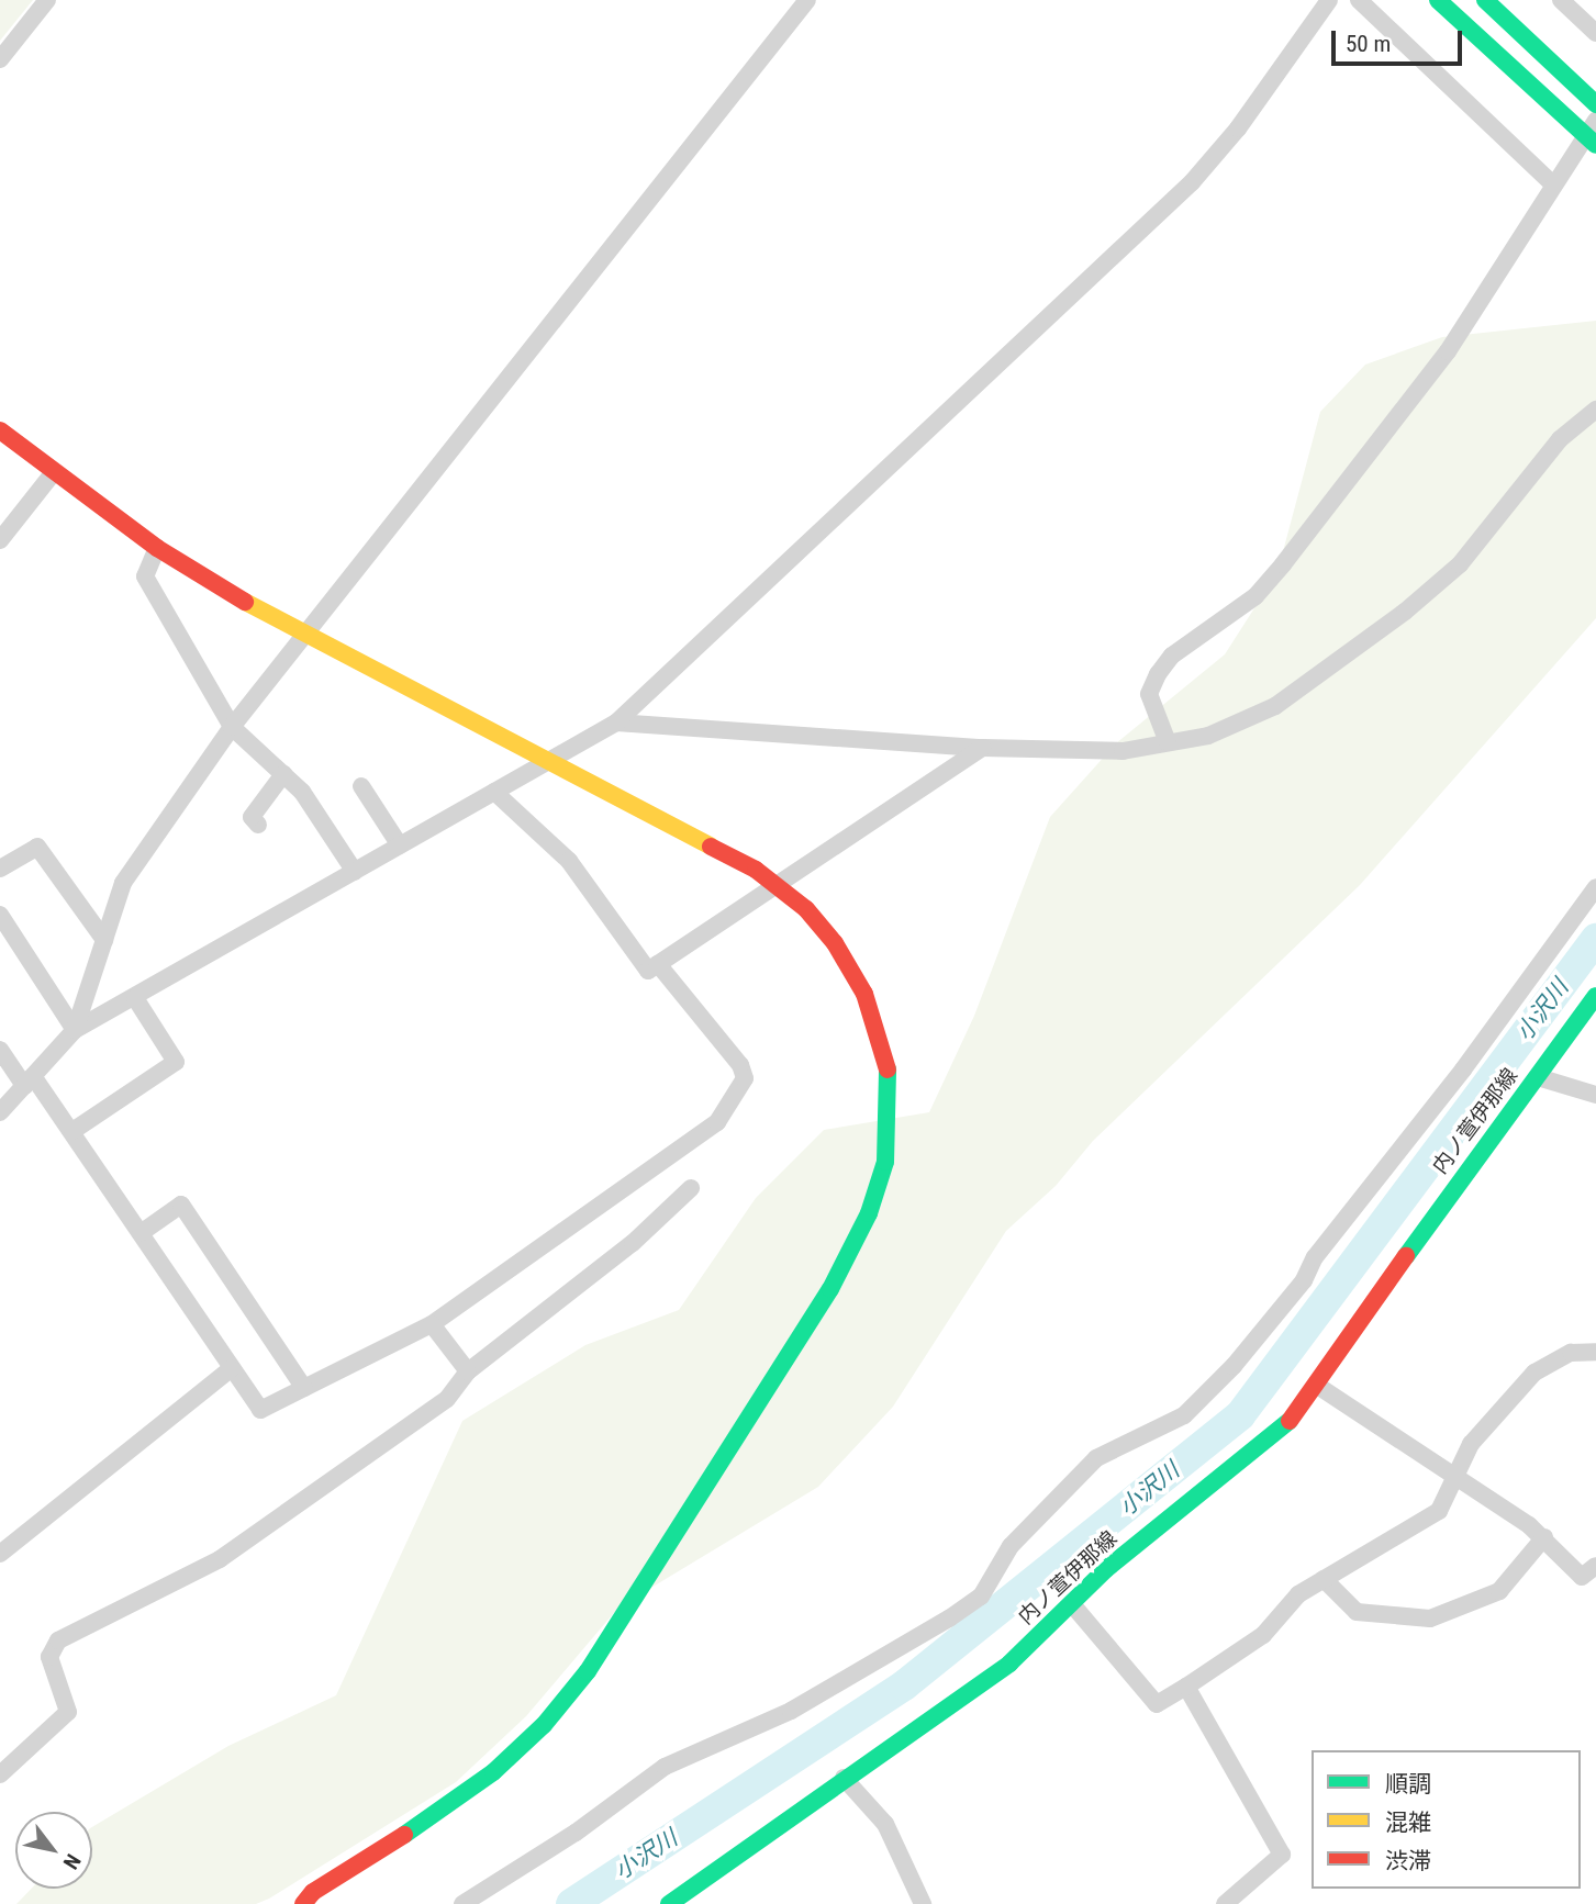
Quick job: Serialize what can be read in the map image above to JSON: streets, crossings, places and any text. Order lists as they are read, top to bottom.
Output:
{
  "streets": {
    "main road": ["内ノ萱伊那線"]
  },
  "water": ["小沢川"],
  "legend": ["順調", "混雑", "渋滞"],
  "scale_bar": "50 m",
  "north": "bottom right"
}
